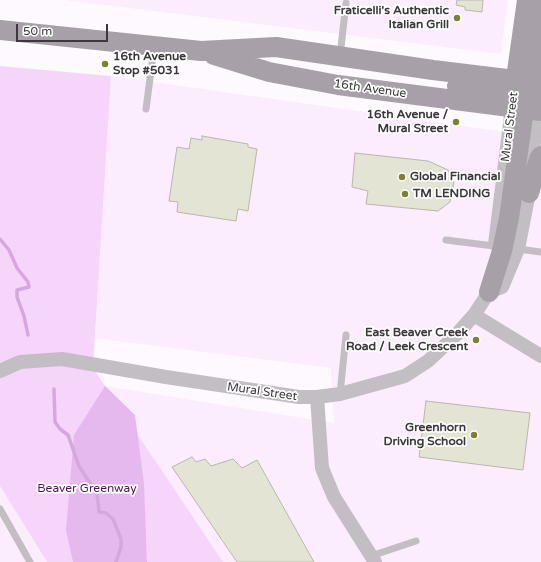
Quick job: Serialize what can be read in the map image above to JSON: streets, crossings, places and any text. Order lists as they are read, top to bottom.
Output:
{
  "streets": {
    "main road": ["16th Avenue"],
    "street": ["Mural Street"]
  },
  "crossings": [
    ["16th Avenue", "Mural Street"]
  ],
  "parks": ["Beaver Greenway"],
  "places": [
    "Fraticelli's Authentic Italian Grill",
    "16th Avenue Stop #5031",
    "16th Avenue / Mural Street",
    "Global Financial",
    "TM LENDING",
    "East Beaver Creek Road / Leek Crescent",
    "Greenhorn Driving School"
  ],
  "scale_bar": "50 m"
}
